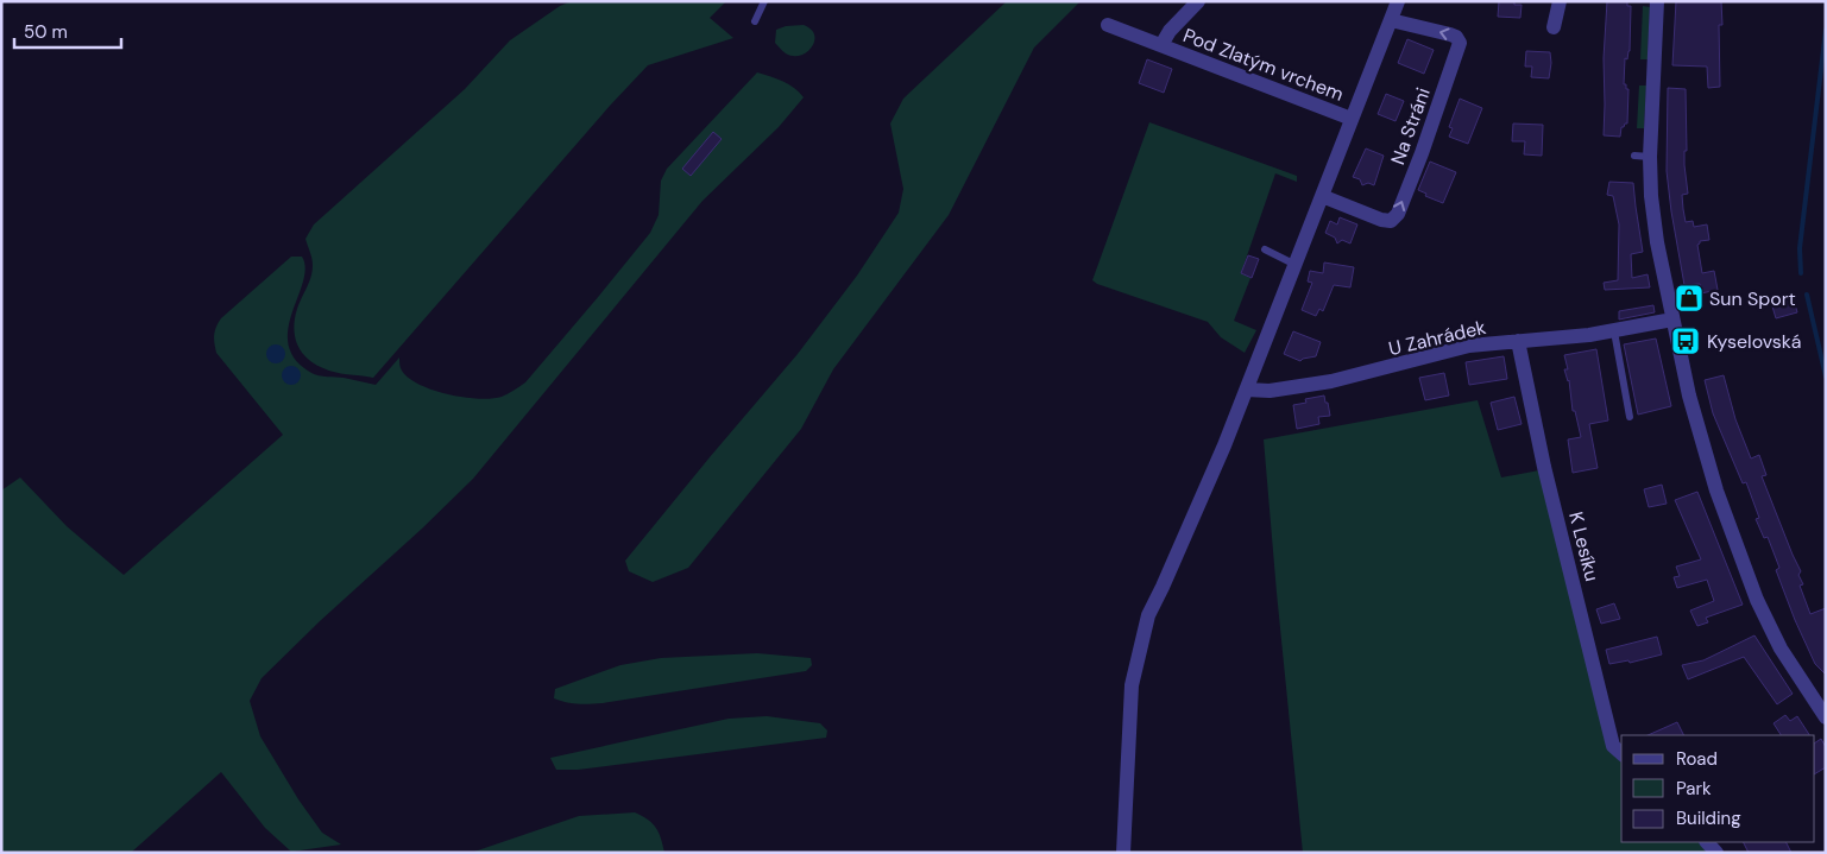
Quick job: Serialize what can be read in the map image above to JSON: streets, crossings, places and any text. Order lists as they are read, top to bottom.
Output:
{
  "streets": {
    "street": [
      "Pod Zlatým vrchem",
      "Na Stráni",
      "U Zahrádek",
      "K Lesíku"
    ]
  },
  "crossings": [
    ["U Zahrádek", "K Lesíku"]
  ],
  "places": {
    "shop": ["Sun Sport"],
    "bus stop": ["Kyselovská"]
  },
  "legend": ["Road", "Park", "Building"],
  "scale_bar": "50 m"
}
